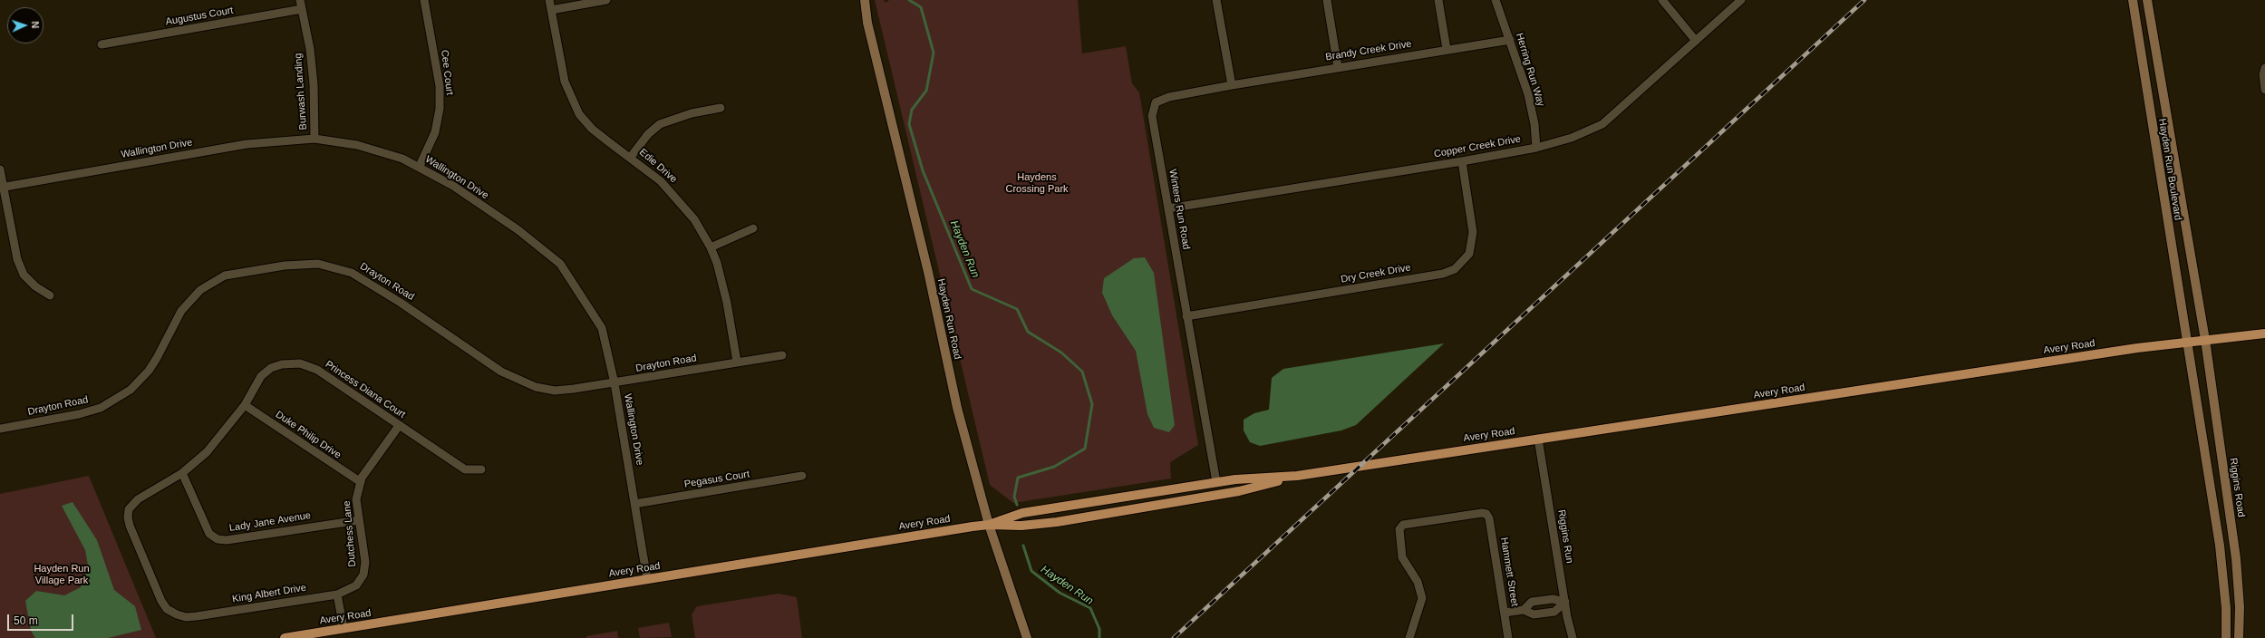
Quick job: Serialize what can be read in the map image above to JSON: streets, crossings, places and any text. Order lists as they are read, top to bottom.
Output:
{
  "streets": {
    "main road": [
      "Hayden Run Boulevard",
      "Hayden Run Road",
      "Avery Road",
      "Riggins Road"
    ],
    "street": [
      "Augustus Court",
      "Brandy Creek Drive",
      "Herring Run Way",
      "Cee Court",
      "Burwash Landing",
      "Copper Creek Drive",
      "Wallington Drive",
      "Edie Drive",
      "Winters Run Road",
      "Dry Creek Drive",
      "Drayton Road",
      "Princess Diana Court",
      "Duke Philip Drive",
      "Pegasus Court",
      "Lady Jane Avenue",
      "Dutchess Lane",
      "Riggins Run",
      "Hammett Street",
      "King Albert Drive"
    ]
  },
  "crossings": [
    ["Augustus Court", "Burwash Landing"],
    ["Brandy Creek Drive", "Herring Run Way"],
    ["Brandy Creek Drive", "Winters Run Road"],
    ["Herring Run Way", "Copper Creek Drive"],
    ["Cee Court", "Wallington Drive"],
    ["Burwash Landing", "Wallington Drive"],
    ["Copper Creek Drive", "Winters Run Road"],
    ["Copper Creek Drive", "Dry Creek Drive"],
    ["Wallington Drive", "Drayton Road"],
    ["Wallington Drive", "Avery Road"],
    ["Wallington Drive", "Pegasus Court"],
    ["Edie Drive", "Drayton Road"],
    ["Hayden Run Boulevard", "Avery Road"],
    ["Hayden Run Boulevard", "Riggins Road"],
    ["Winters Run Road", "Dry Creek Drive"],
    ["Winters Run Road", "Avery Road"],
    ["Hayden Run Road", "Avery Road"],
    ["Avery Road", "Riggins Road"],
    ["Avery Road", "Riggins Run"],
    ["Princess Diana Court", "Duke Philip Drive"],
    ["Princess Diana Court", "Lady Jane Avenue"],
    ["Princess Diana Court", "Dutchess Lane"],
    ["Princess Diana Court", "King Albert Drive"],
    ["Duke Philip Drive", "Dutchess Lane"],
    ["Lady Jane Avenue", "Dutchess Lane"],
    ["Dutchess Lane", "King Albert Drive"]
  ],
  "water": ["Hayden Run"],
  "parks": ["Haydens Crossing Park", "Hayden Run Village Park"],
  "scale_bar": "50 m",
  "north": "right"
}
